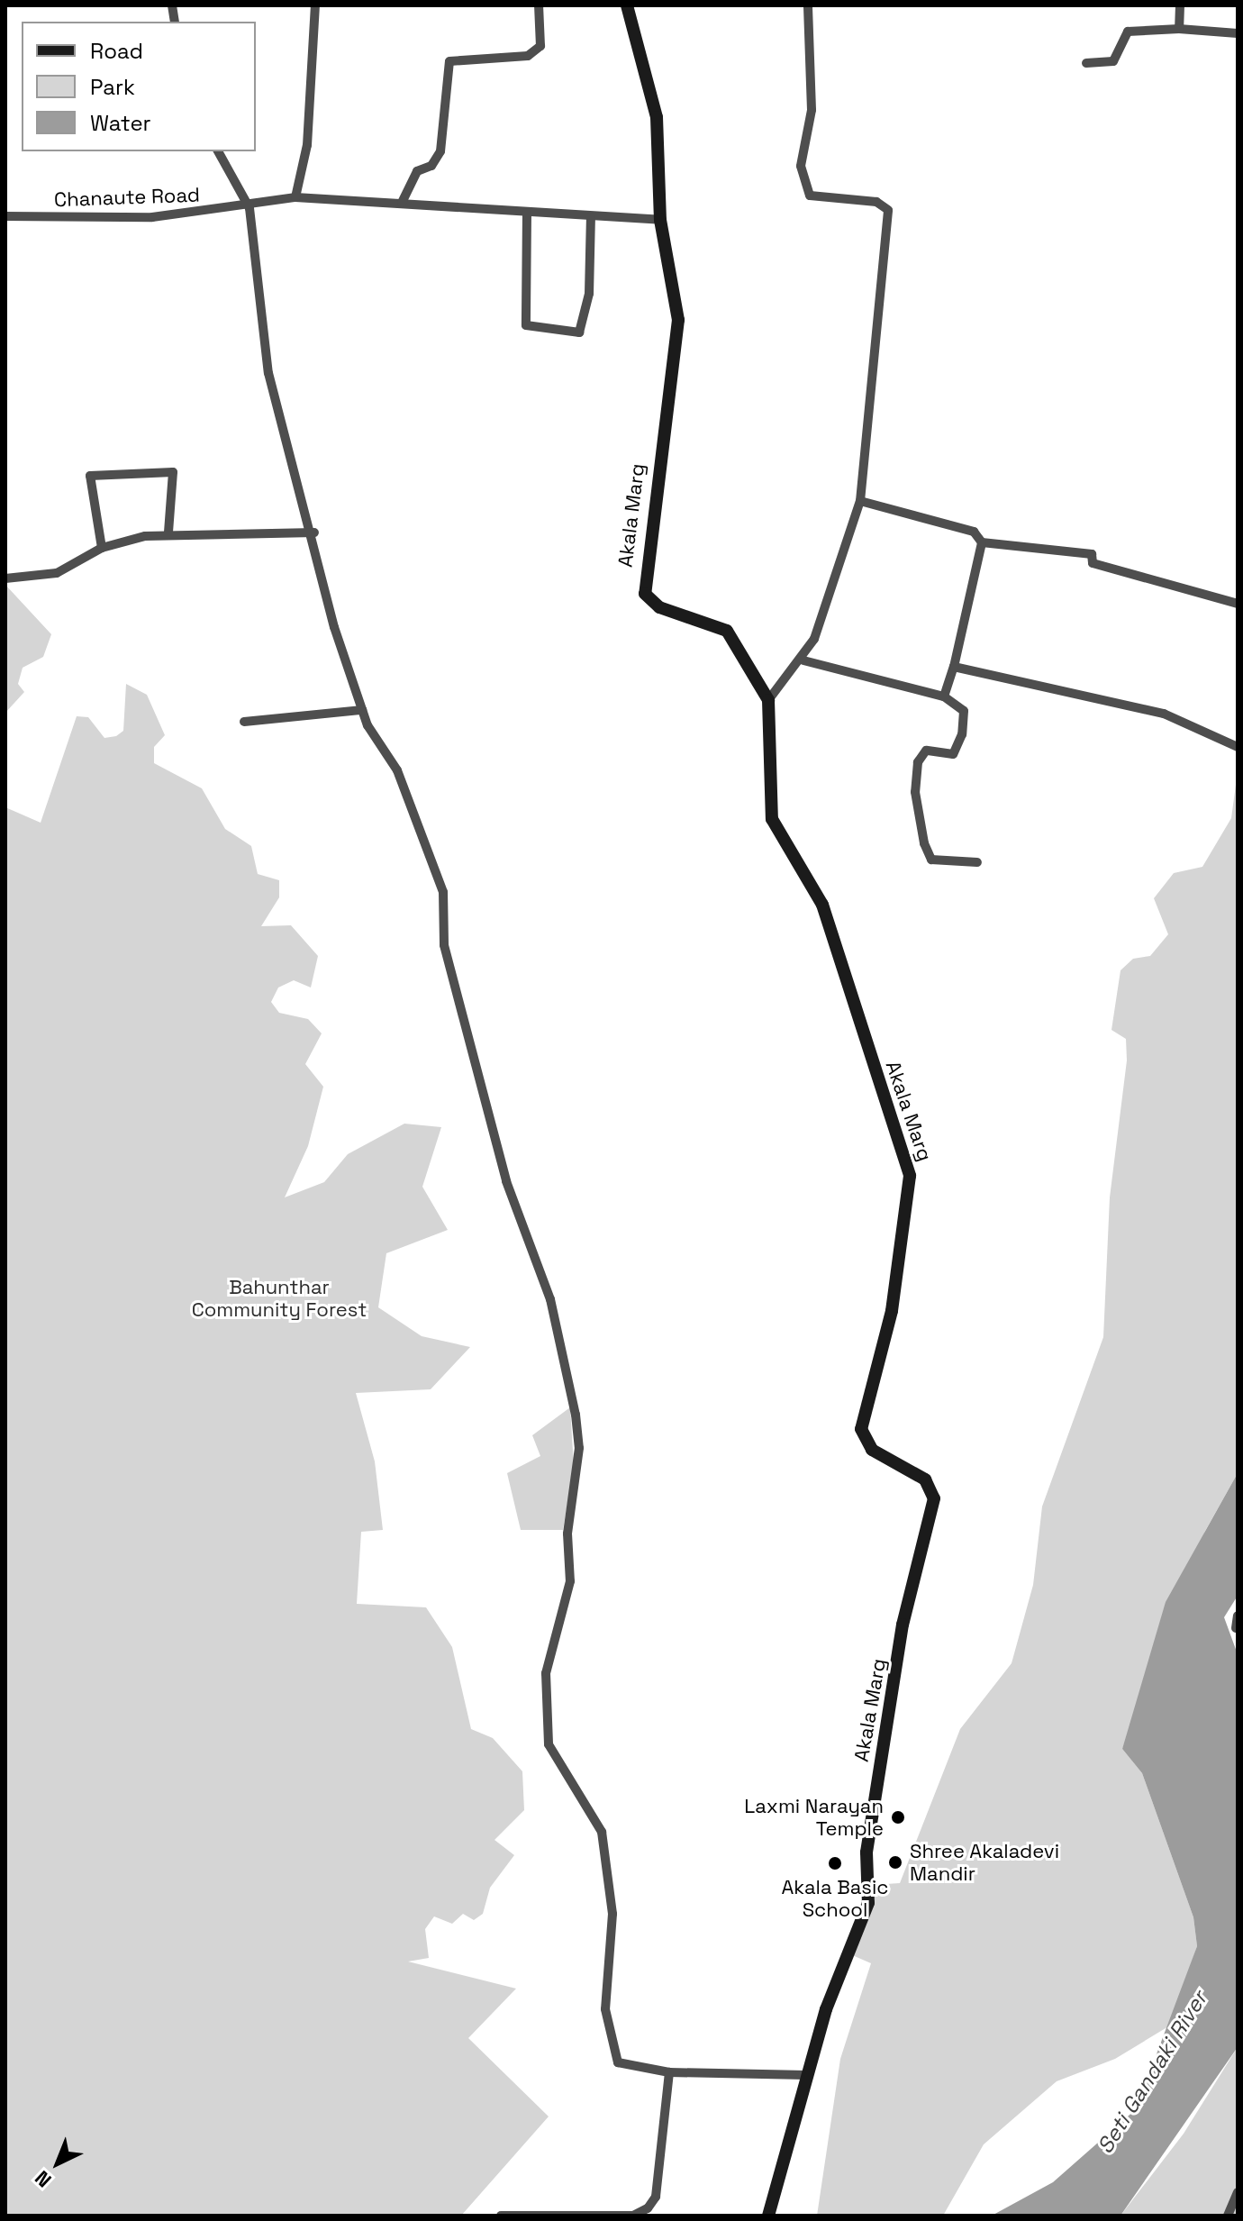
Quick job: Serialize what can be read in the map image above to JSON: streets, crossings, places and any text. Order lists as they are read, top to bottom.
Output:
{
  "streets": {
    "main road": ["Akala Marg"],
    "street": ["Chanaute Road"]
  },
  "crossings": [
    ["Chanaute Road", "Akala Marg"]
  ],
  "water": ["Seti Gandaki River"],
  "parks": ["Bahunthar Community Forest"],
  "places": ["Laxmi Narayan Temple", "Shree Akaladevi Mandir", "Akala Basic School"],
  "legend": ["Road", "Park", "Water"],
  "north": "bottom left"
}
